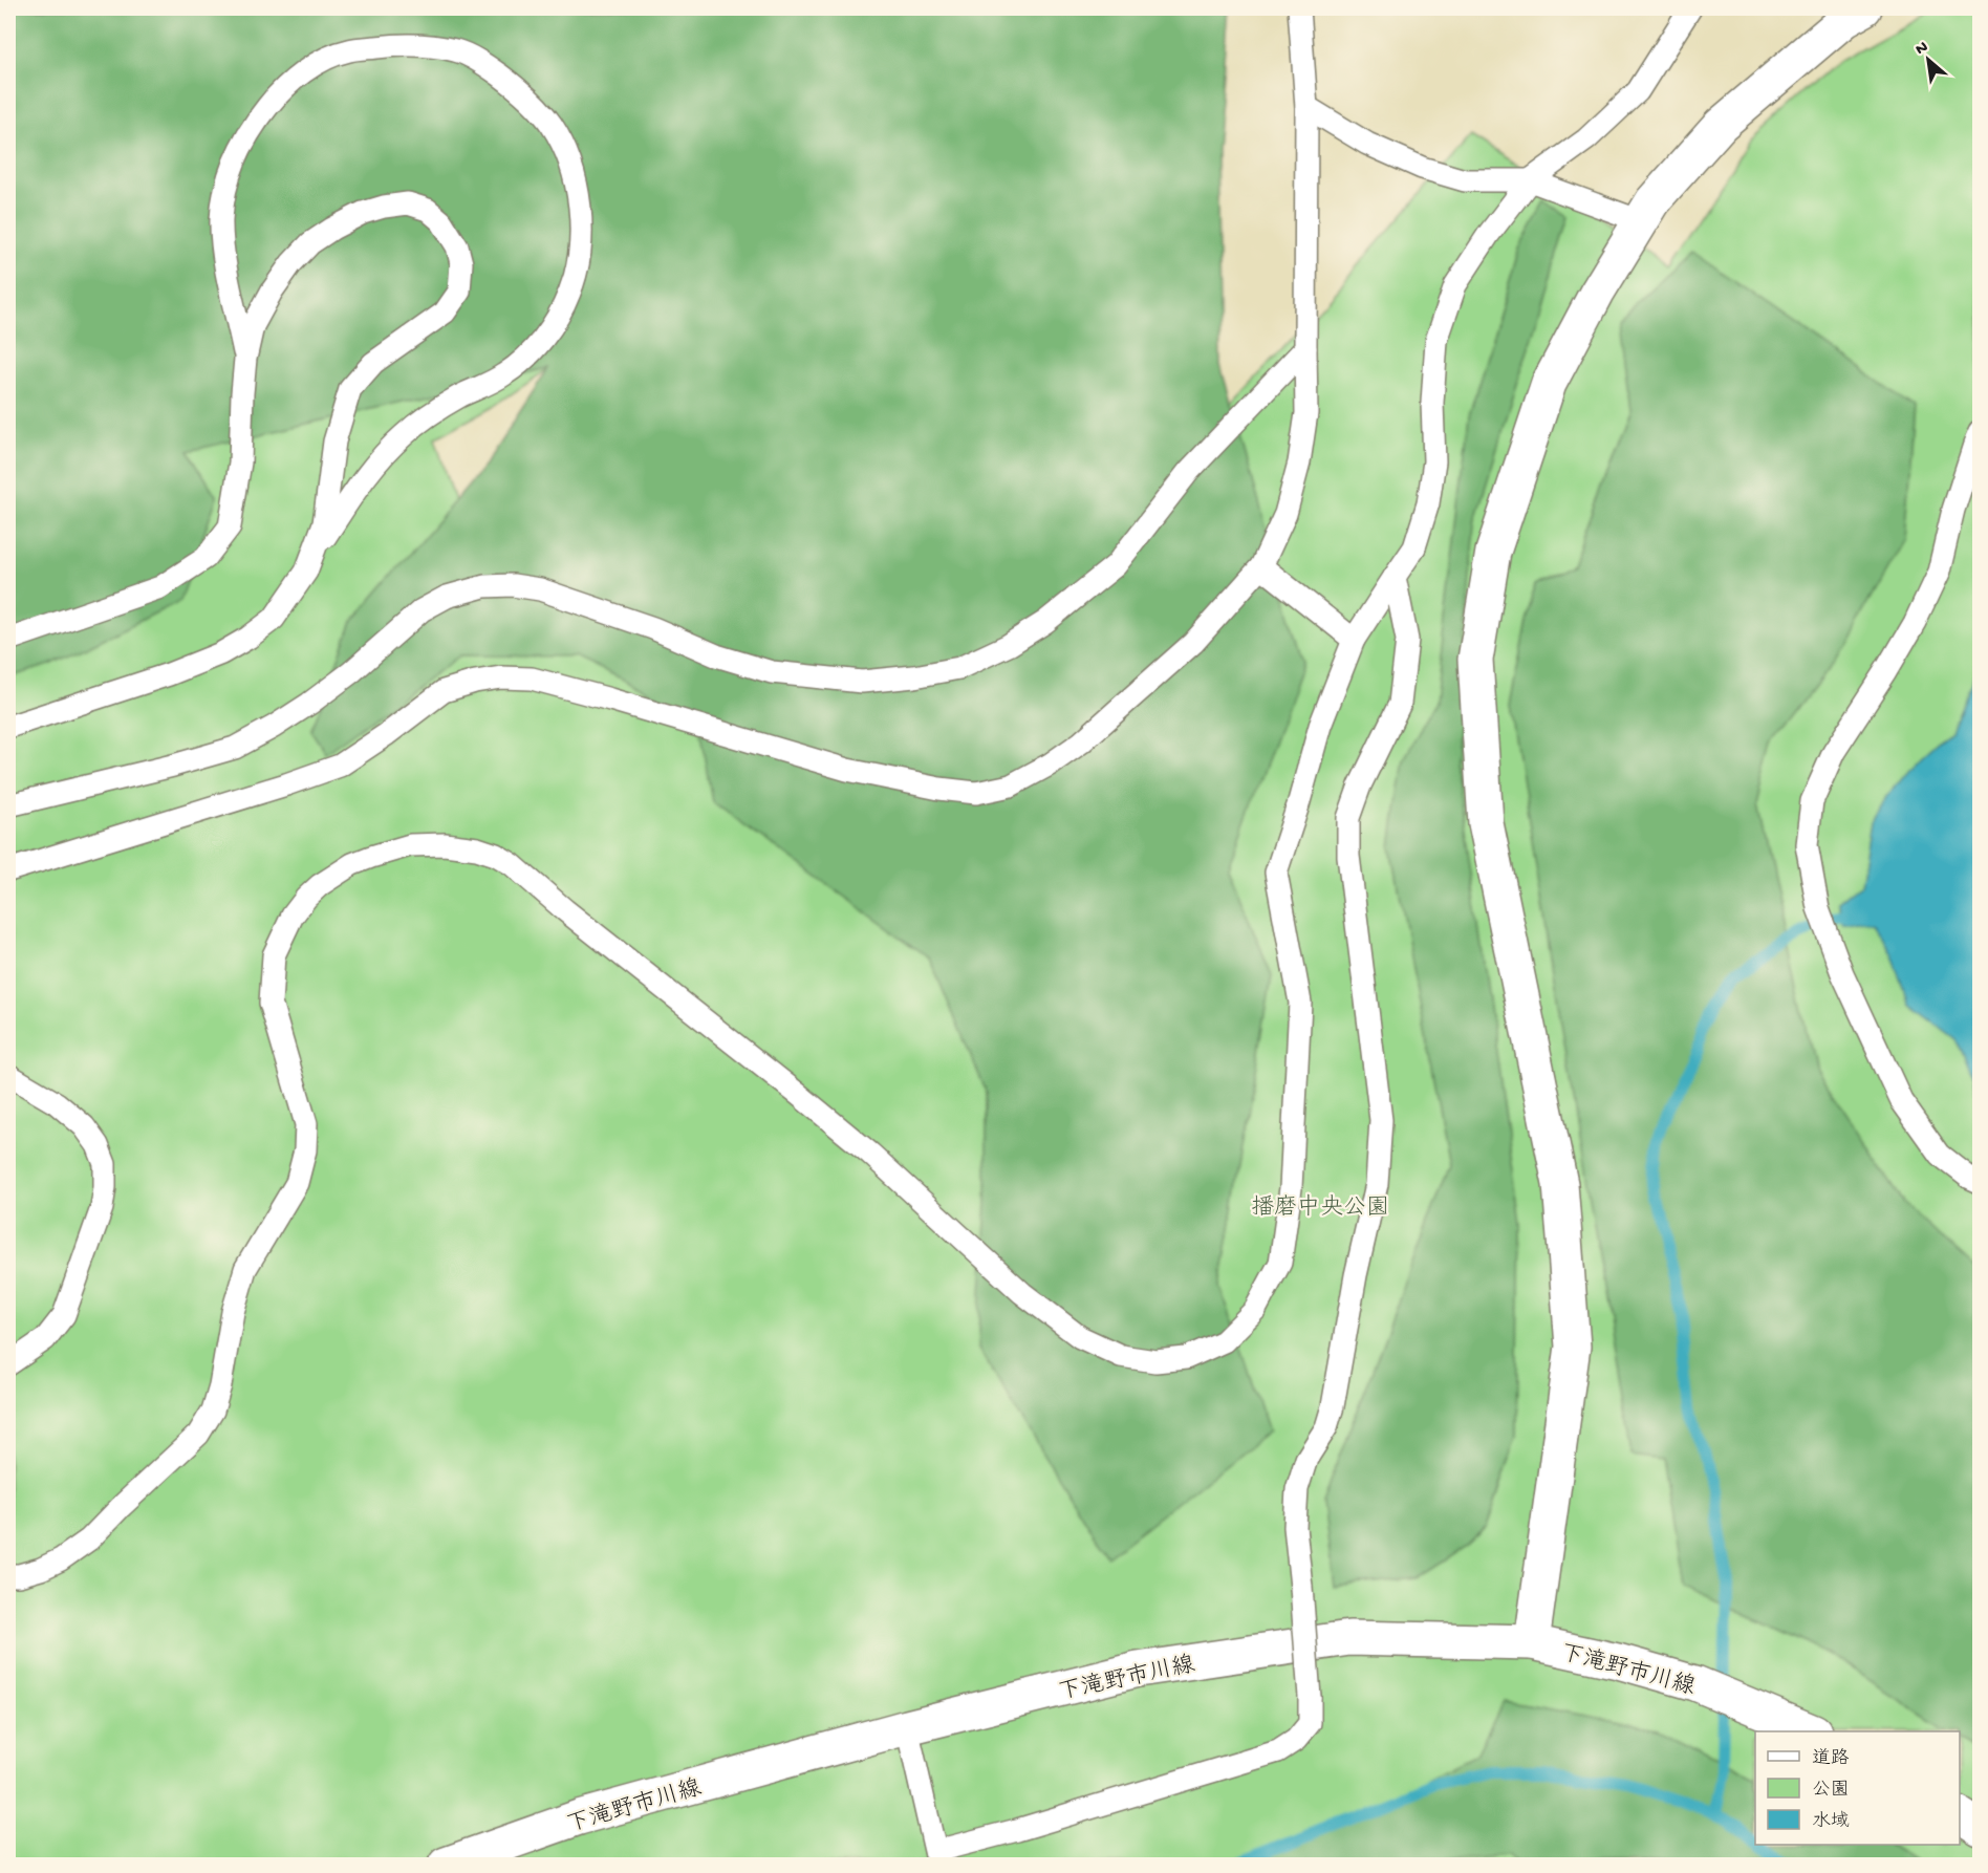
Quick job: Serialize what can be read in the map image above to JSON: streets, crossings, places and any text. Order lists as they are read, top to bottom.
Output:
{
  "streets": {
    "street": ["下滝野市川線"]
  },
  "parks": ["播磨中央公園"],
  "legend": ["道路", "公園", "水域"],
  "north": "top left"
}
